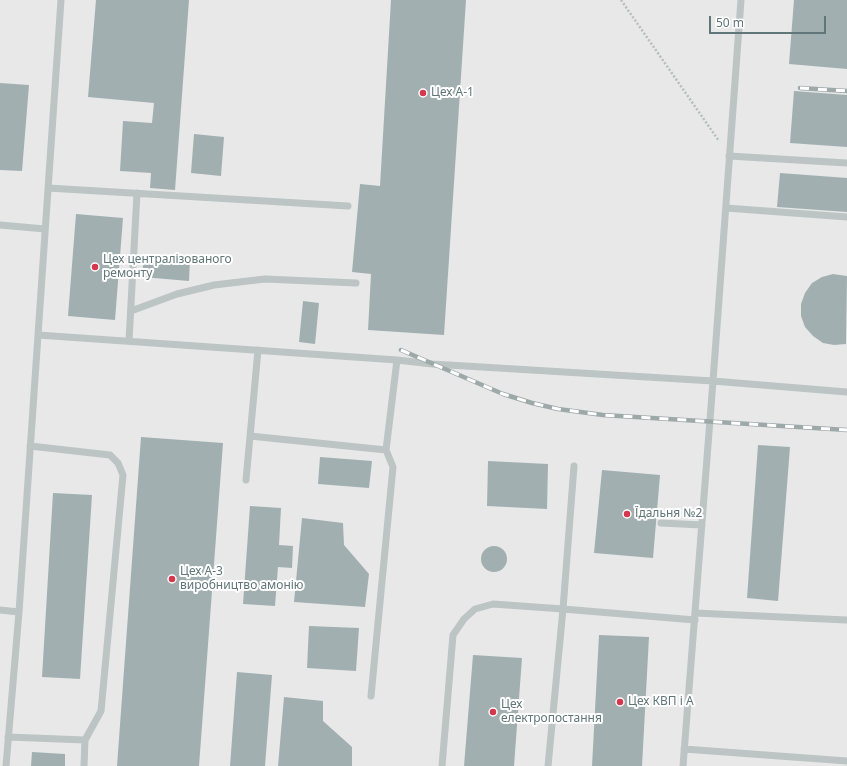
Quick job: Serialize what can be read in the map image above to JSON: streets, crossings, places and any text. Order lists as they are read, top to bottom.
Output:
{
  "places": [
    "Цех А-1",
    "Цех централізованого ремонту",
    "Їдальня №2",
    "Цех А-3 виробництво амонію",
    "Цех КВП і А",
    "Цех електропостання"
  ],
  "scale_bar": "50 m"
}
